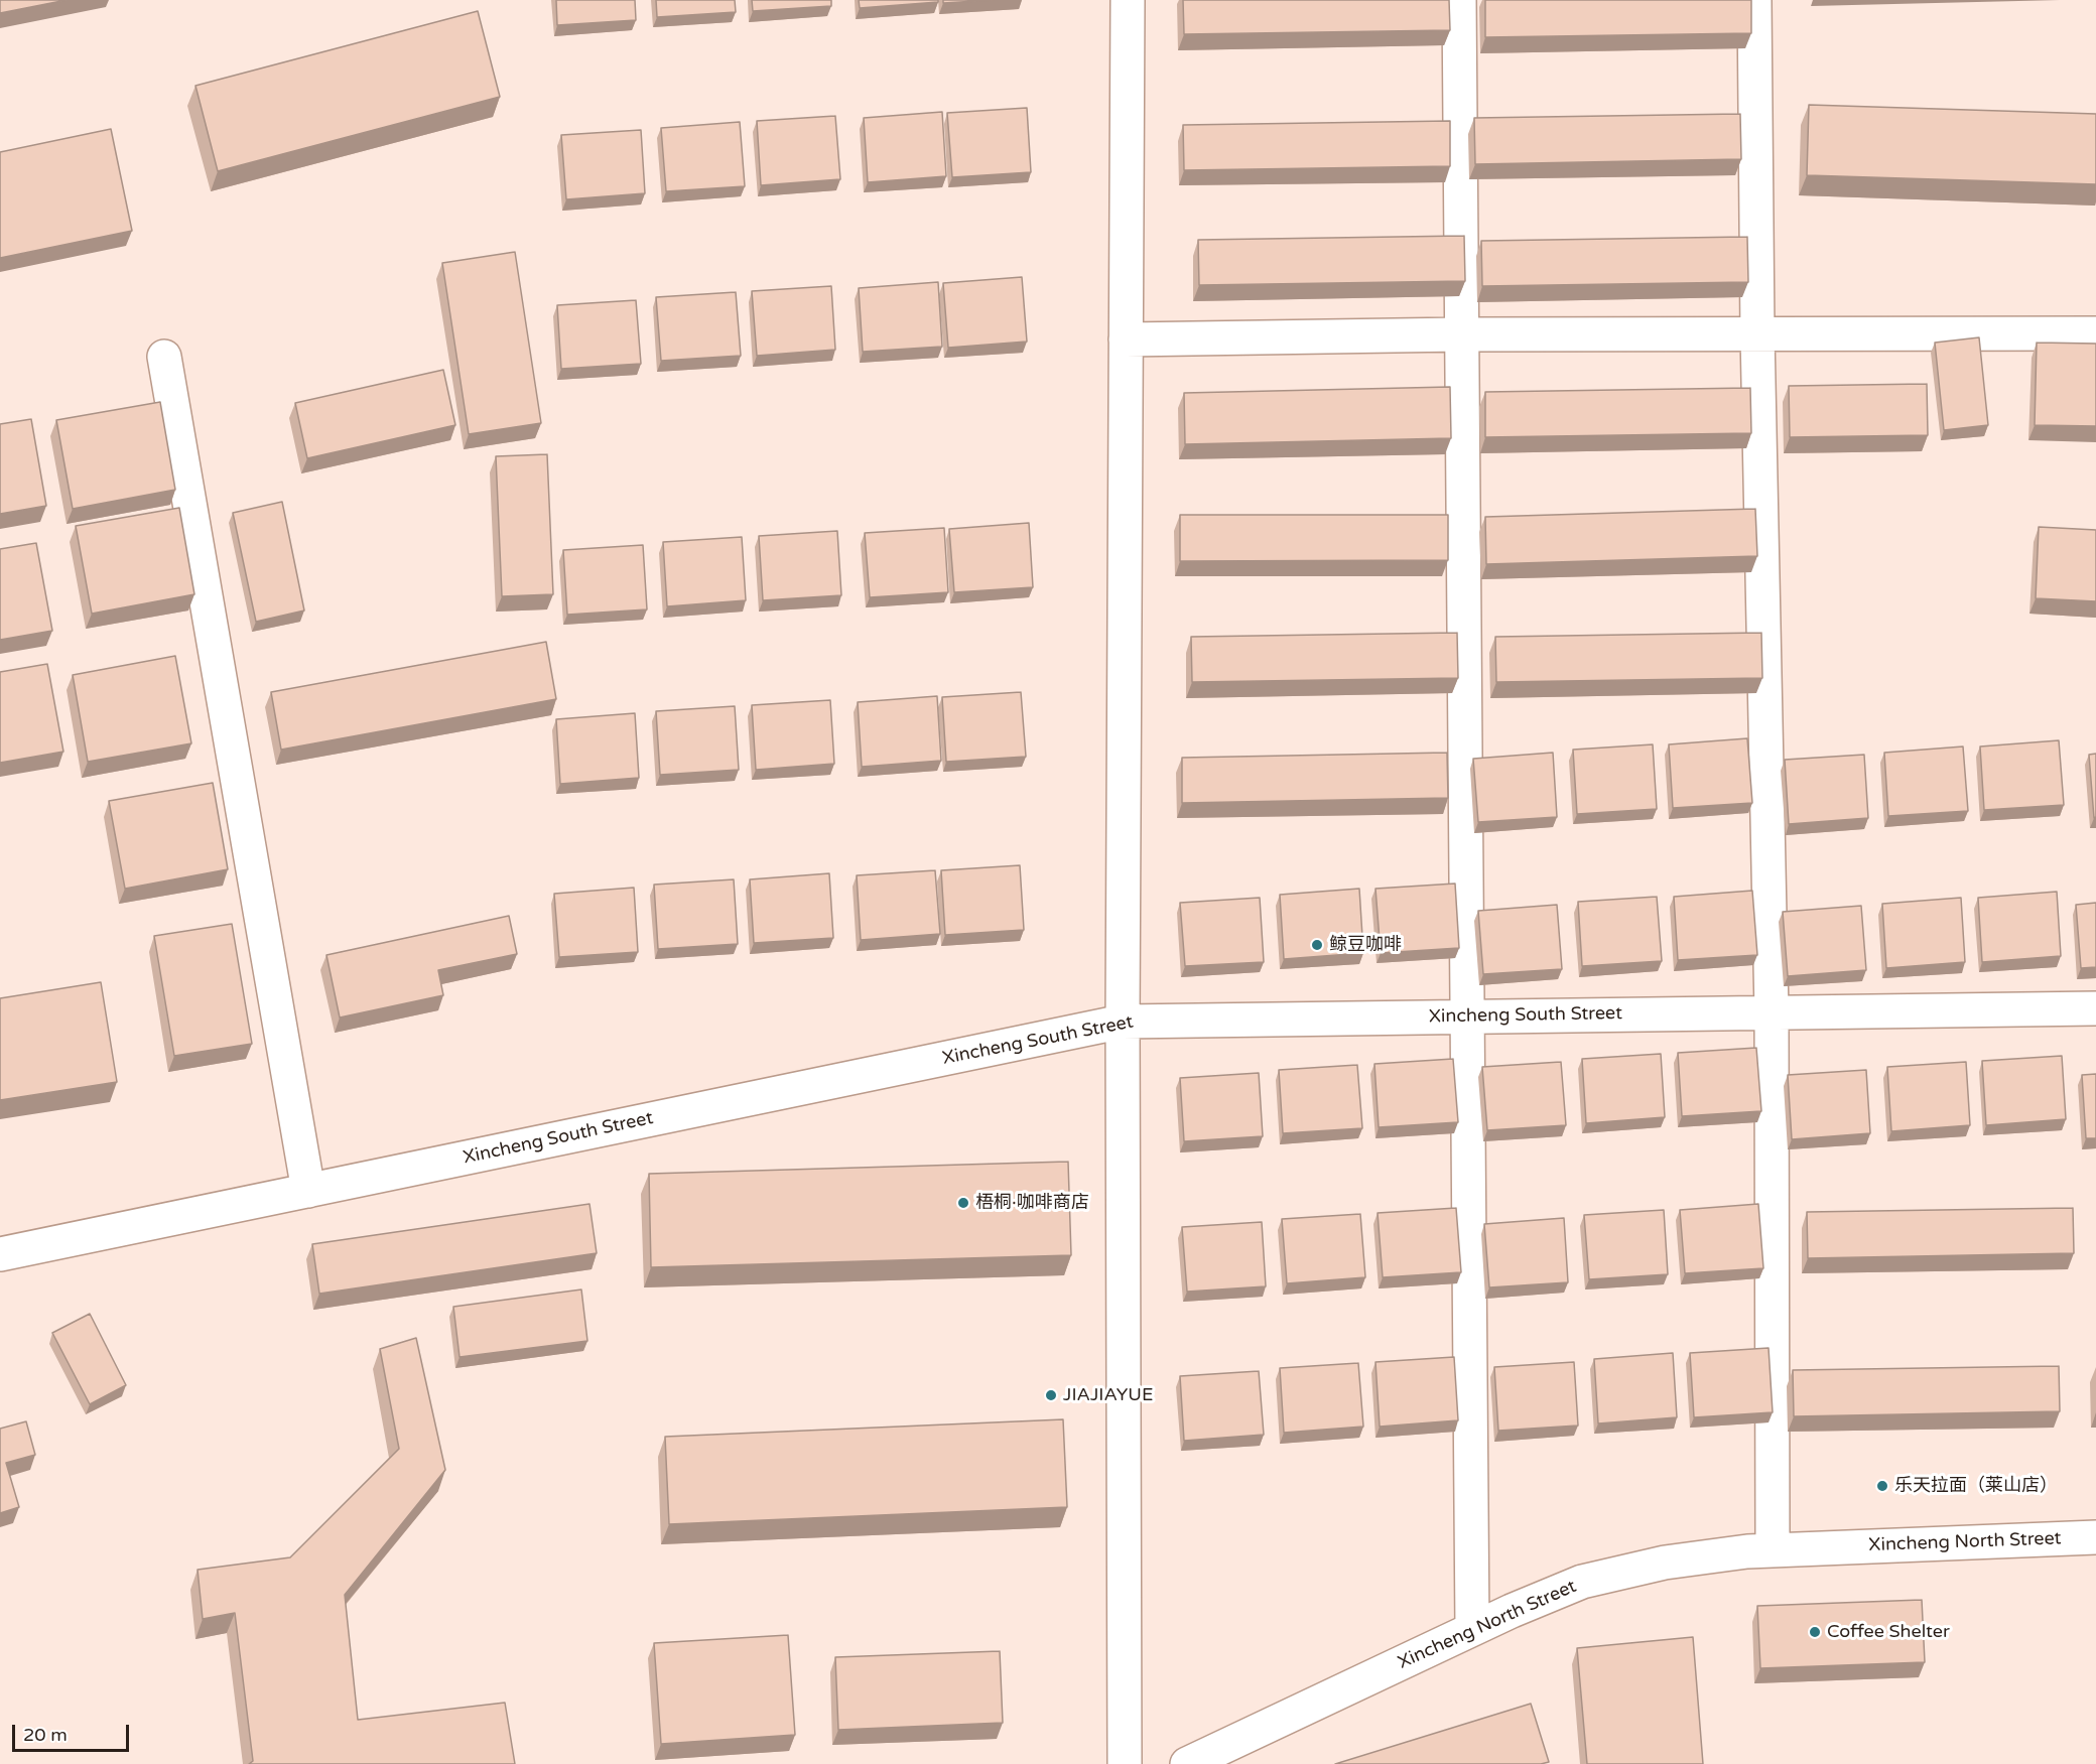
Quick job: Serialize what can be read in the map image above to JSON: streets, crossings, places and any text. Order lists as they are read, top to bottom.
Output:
{
  "streets": {
    "street": ["Xincheng South Street", "Xincheng North Street"]
  },
  "places": [
    "鲸豆咖啡",
    "梧桐·咖啡商店",
    "JIAJIAYUE",
    "乐天拉面（莱山店）",
    "Coffee Shelter"
  ],
  "scale_bar": "20 m"
}
